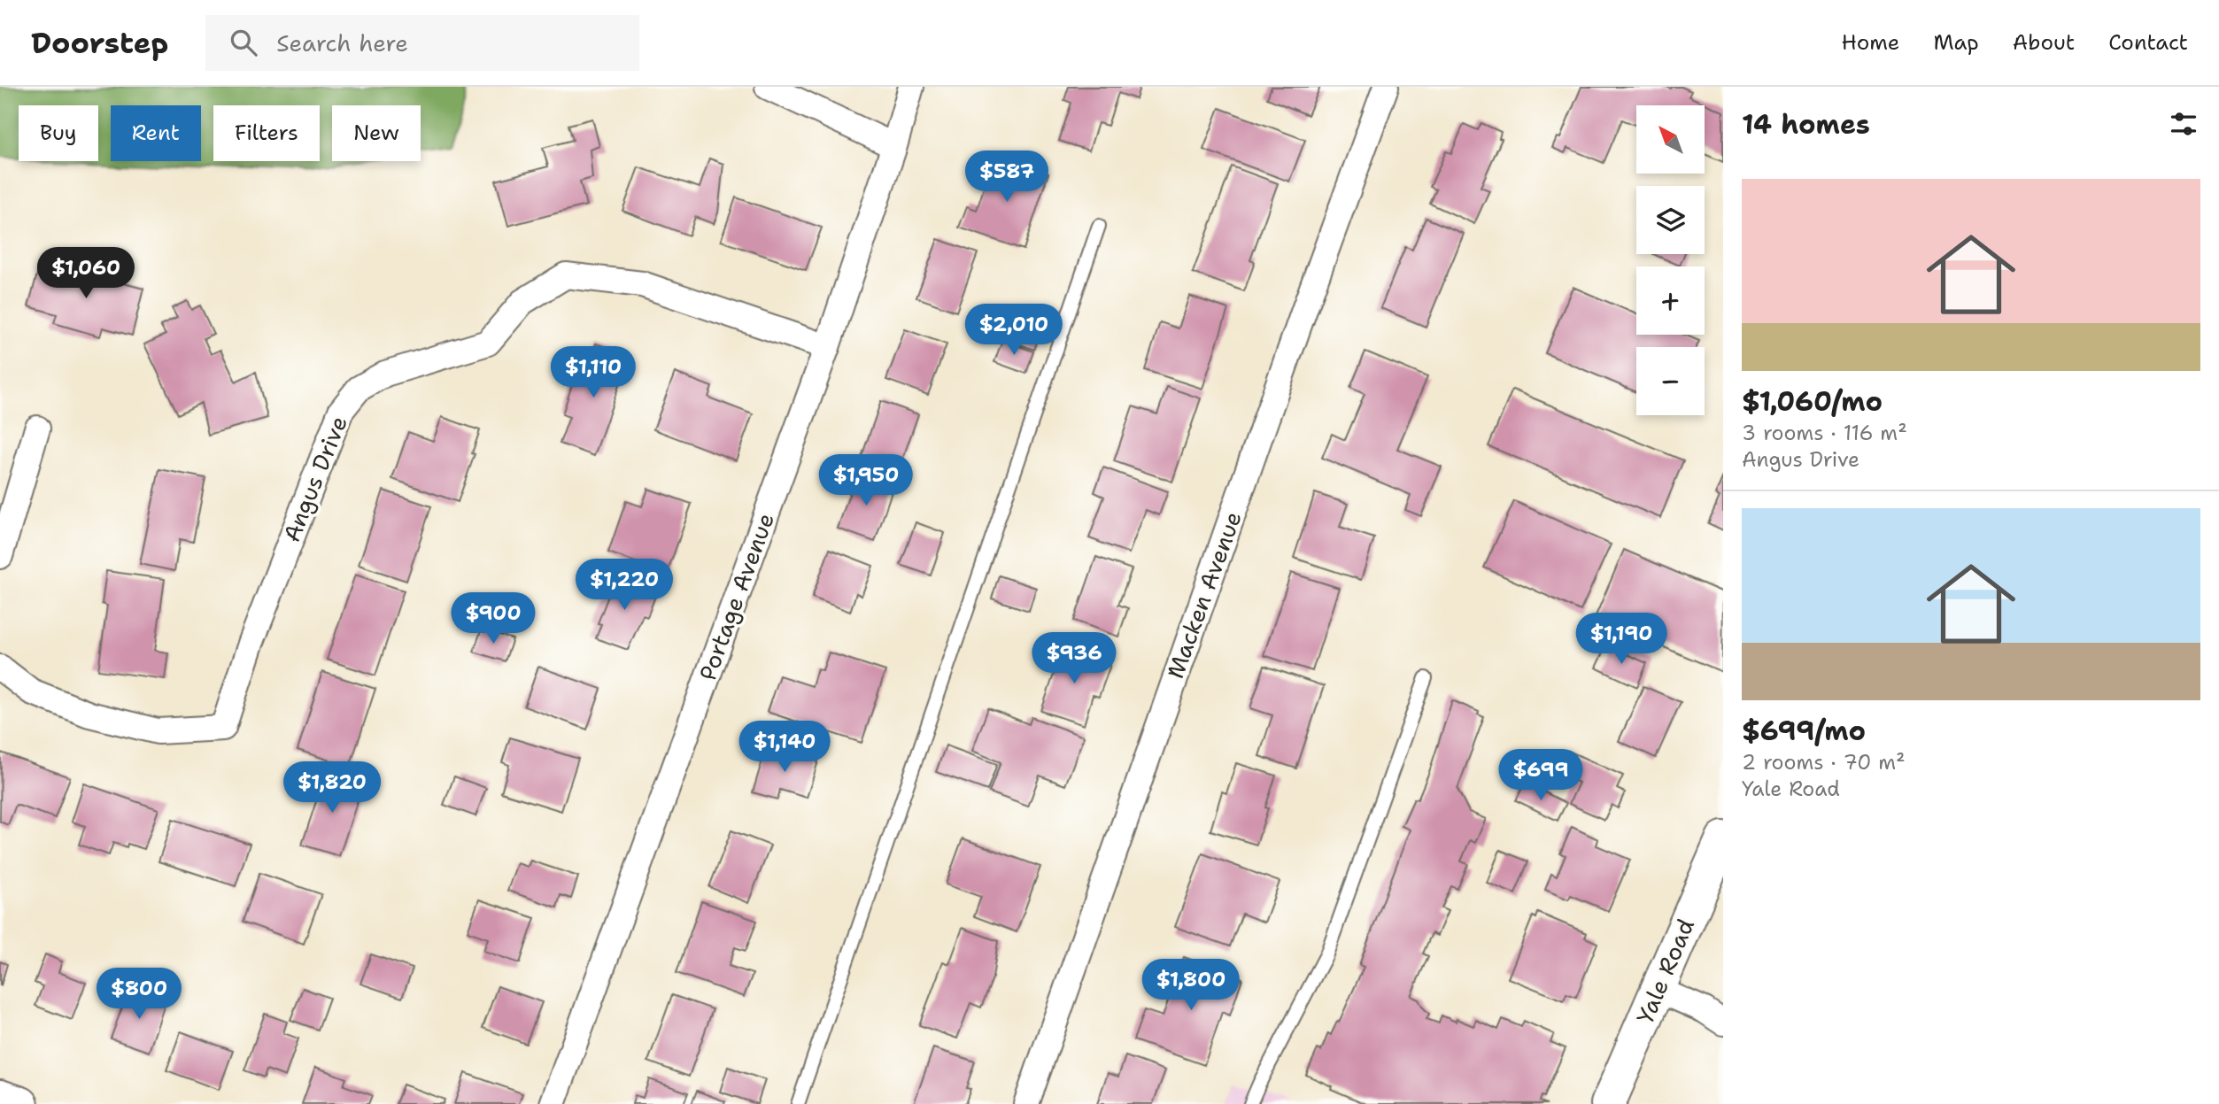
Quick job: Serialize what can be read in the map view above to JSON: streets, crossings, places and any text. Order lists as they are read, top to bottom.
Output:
{
  "streets": {
    "main road": ["Yale Road"],
    "street": ["Angus Drive", "Macken Avenue", "Portage Avenue"]
  },
  "crossings": [
    ["Angus Drive", "Portage Avenue"]
  ],
  "north": "top left",
  "page": {
    "header": "Doorstep",
    "search": "Search here",
    "nav": [
      "Home",
      "Map",
      "About",
      "Contact"
    ],
    "heading": "14 homes",
    "map_buttons": ["+", "−"],
    "chip": [
      "Buy",
      "Rent",
      "Filters",
      "New"
    ],
    "price": [
      "$587",
      "$1,060",
      "$2,010",
      "$1,110",
      "$1,950",
      "$1,220",
      "$900",
      "$1,190",
      "$936",
      "$1,140",
      "$699",
      "$1,820",
      "$1,800",
      "$800"
    ],
    "list": [
      {
        "name": "$1,060/mo",
        "note": "3 rooms · 116 m² · Angus Drive"
      },
      {
        "name": "$699/mo",
        "note": "2 rooms · 70 m² · Yale Road"
      }
    ]
  }
}
